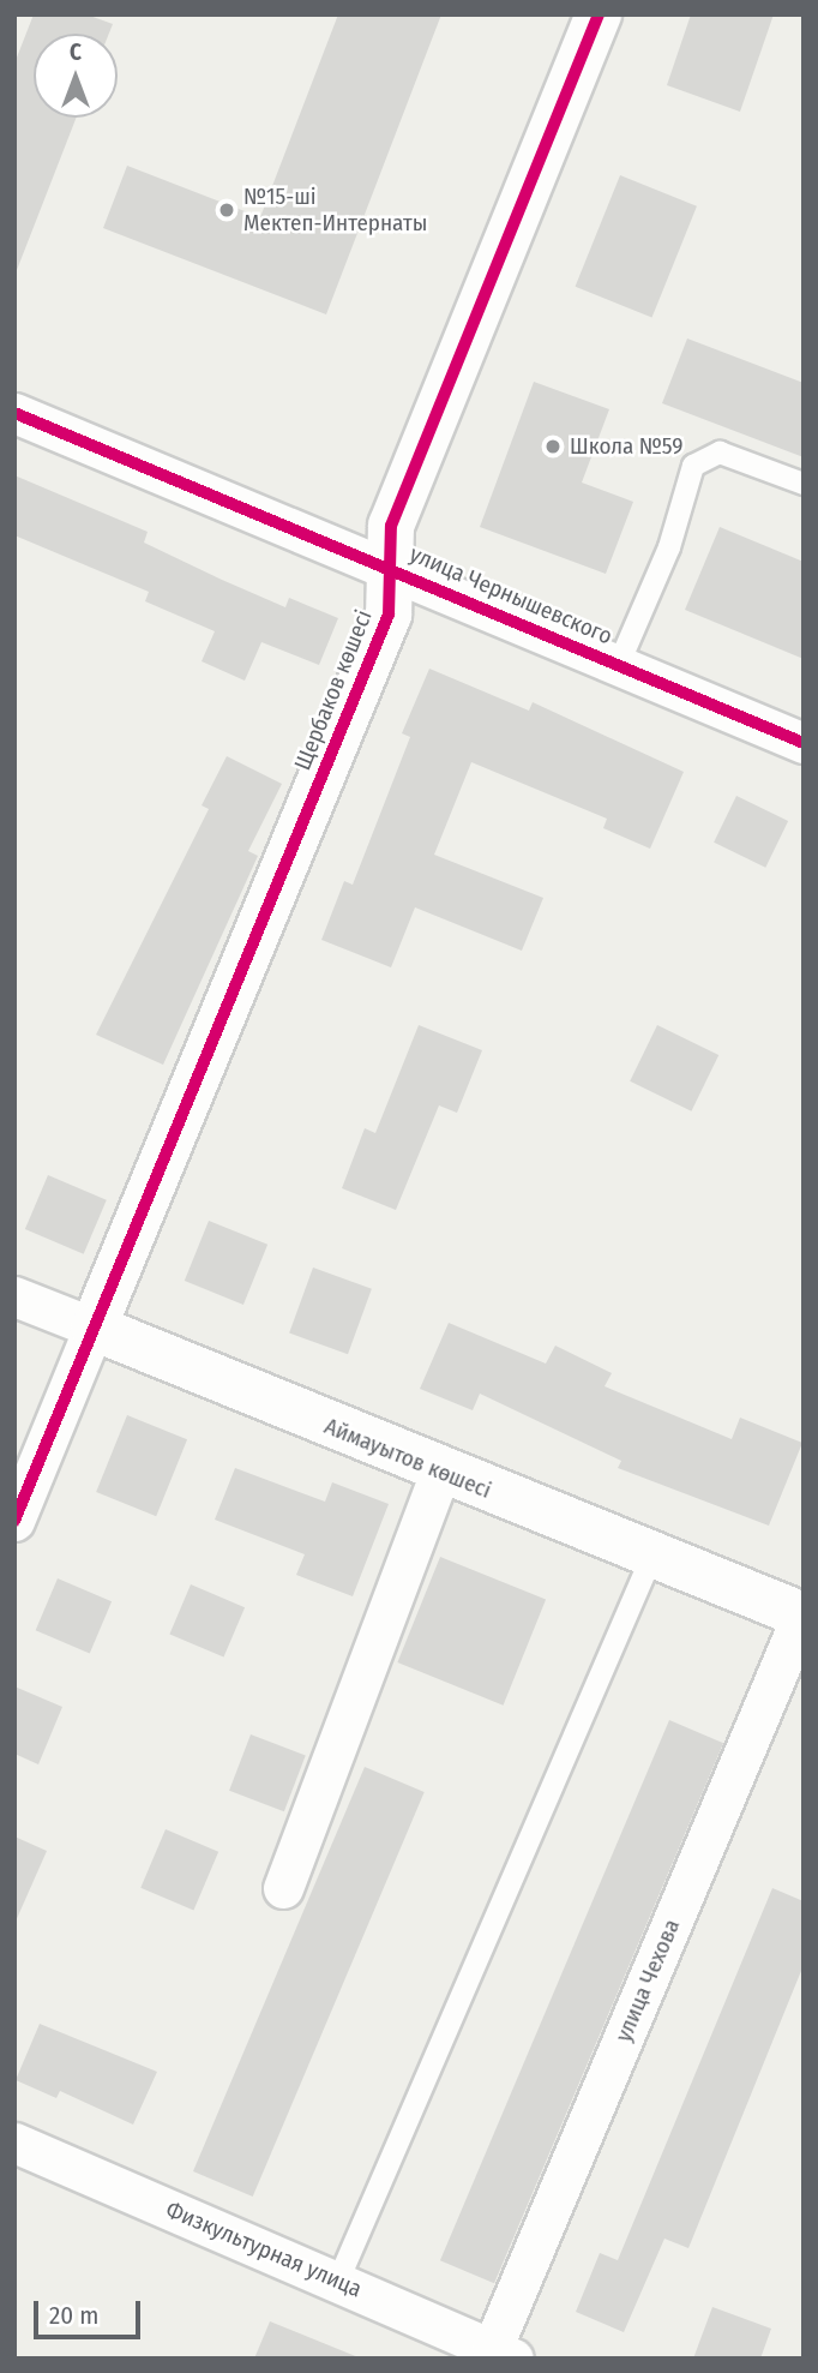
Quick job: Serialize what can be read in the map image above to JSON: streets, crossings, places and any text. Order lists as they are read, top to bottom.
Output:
{
  "streets": {
    "street": [
      "улица Чернышевского",
      "Щербаков көшесі",
      "Аймауытов көшесі",
      "улица Чехова",
      "Физкультурная улица"
    ]
  },
  "crossings": [
    ["улица Чернышевского", "Щербаков көшесі"],
    ["Щербаков көшесі", "Аймауытов көшесі"],
    ["Аймауытов көшесі", "улица Чехова"],
    ["улица Чехова", "Физкультурная улица"]
  ],
  "places": ["№15-ші Мектеп-Интернаты", "Школа №59"],
  "scale_bar": "20 m",
  "north": "top"
}
